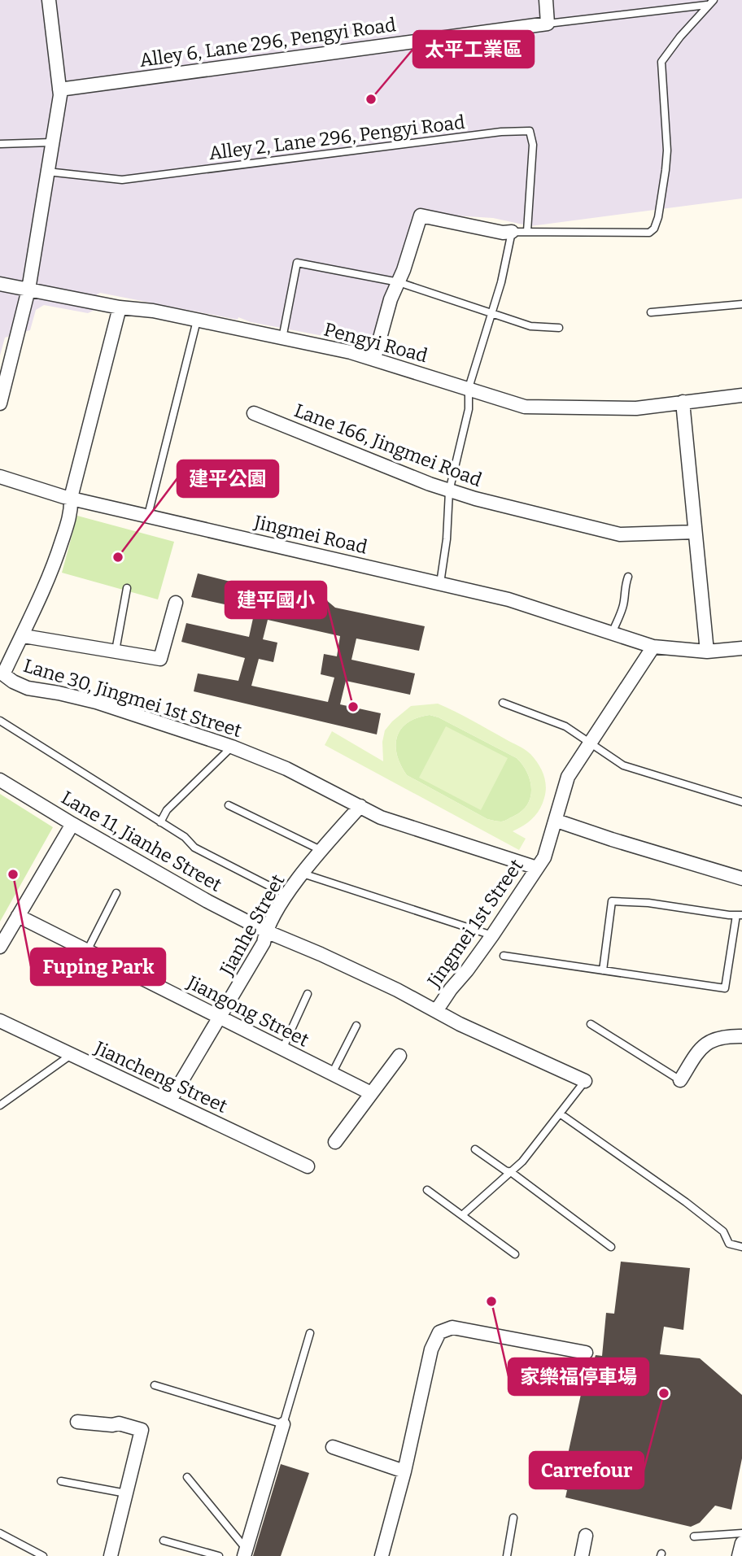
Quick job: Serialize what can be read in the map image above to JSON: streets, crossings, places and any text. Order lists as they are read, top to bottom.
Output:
{
  "streets": {
    "street": [
      "Alley 6, Lane 296, Pengyi Road",
      "Pengyi Road",
      "Lane 166, Jingmei Road",
      "Jingmei Road",
      "Lane 30, Jingmei 1st Street",
      "Lane 11, Jianhe Street",
      "Jingmei 1st Street",
      "Jianhe Street",
      "Jiangong Street",
      "Jiancheng Street"
    ],
    "lane": ["Alley 2, Lane 296, Pengyi Road"]
  },
  "crossings": [
    ["Jingmei Road", "Jingmei 1st Street"],
    ["Lane 30, Jingmei 1st Street", "Jingmei 1st Street"],
    ["Lane 30, Jingmei 1st Street", "Jianhe Street"],
    ["Lane 11, Jianhe Street", "Jingmei 1st Street"],
    ["Lane 11, Jianhe Street", "Jianhe Street"],
    ["Jianhe Street", "Jiangong Street"],
    ["Jianhe Street", "Jiancheng Street"]
  ],
  "places": [
    "太平工業區",
    "建平公園",
    "建平國小",
    "Fuping Park",
    "家樂福停車場",
    "Carrefour"
  ]
}
